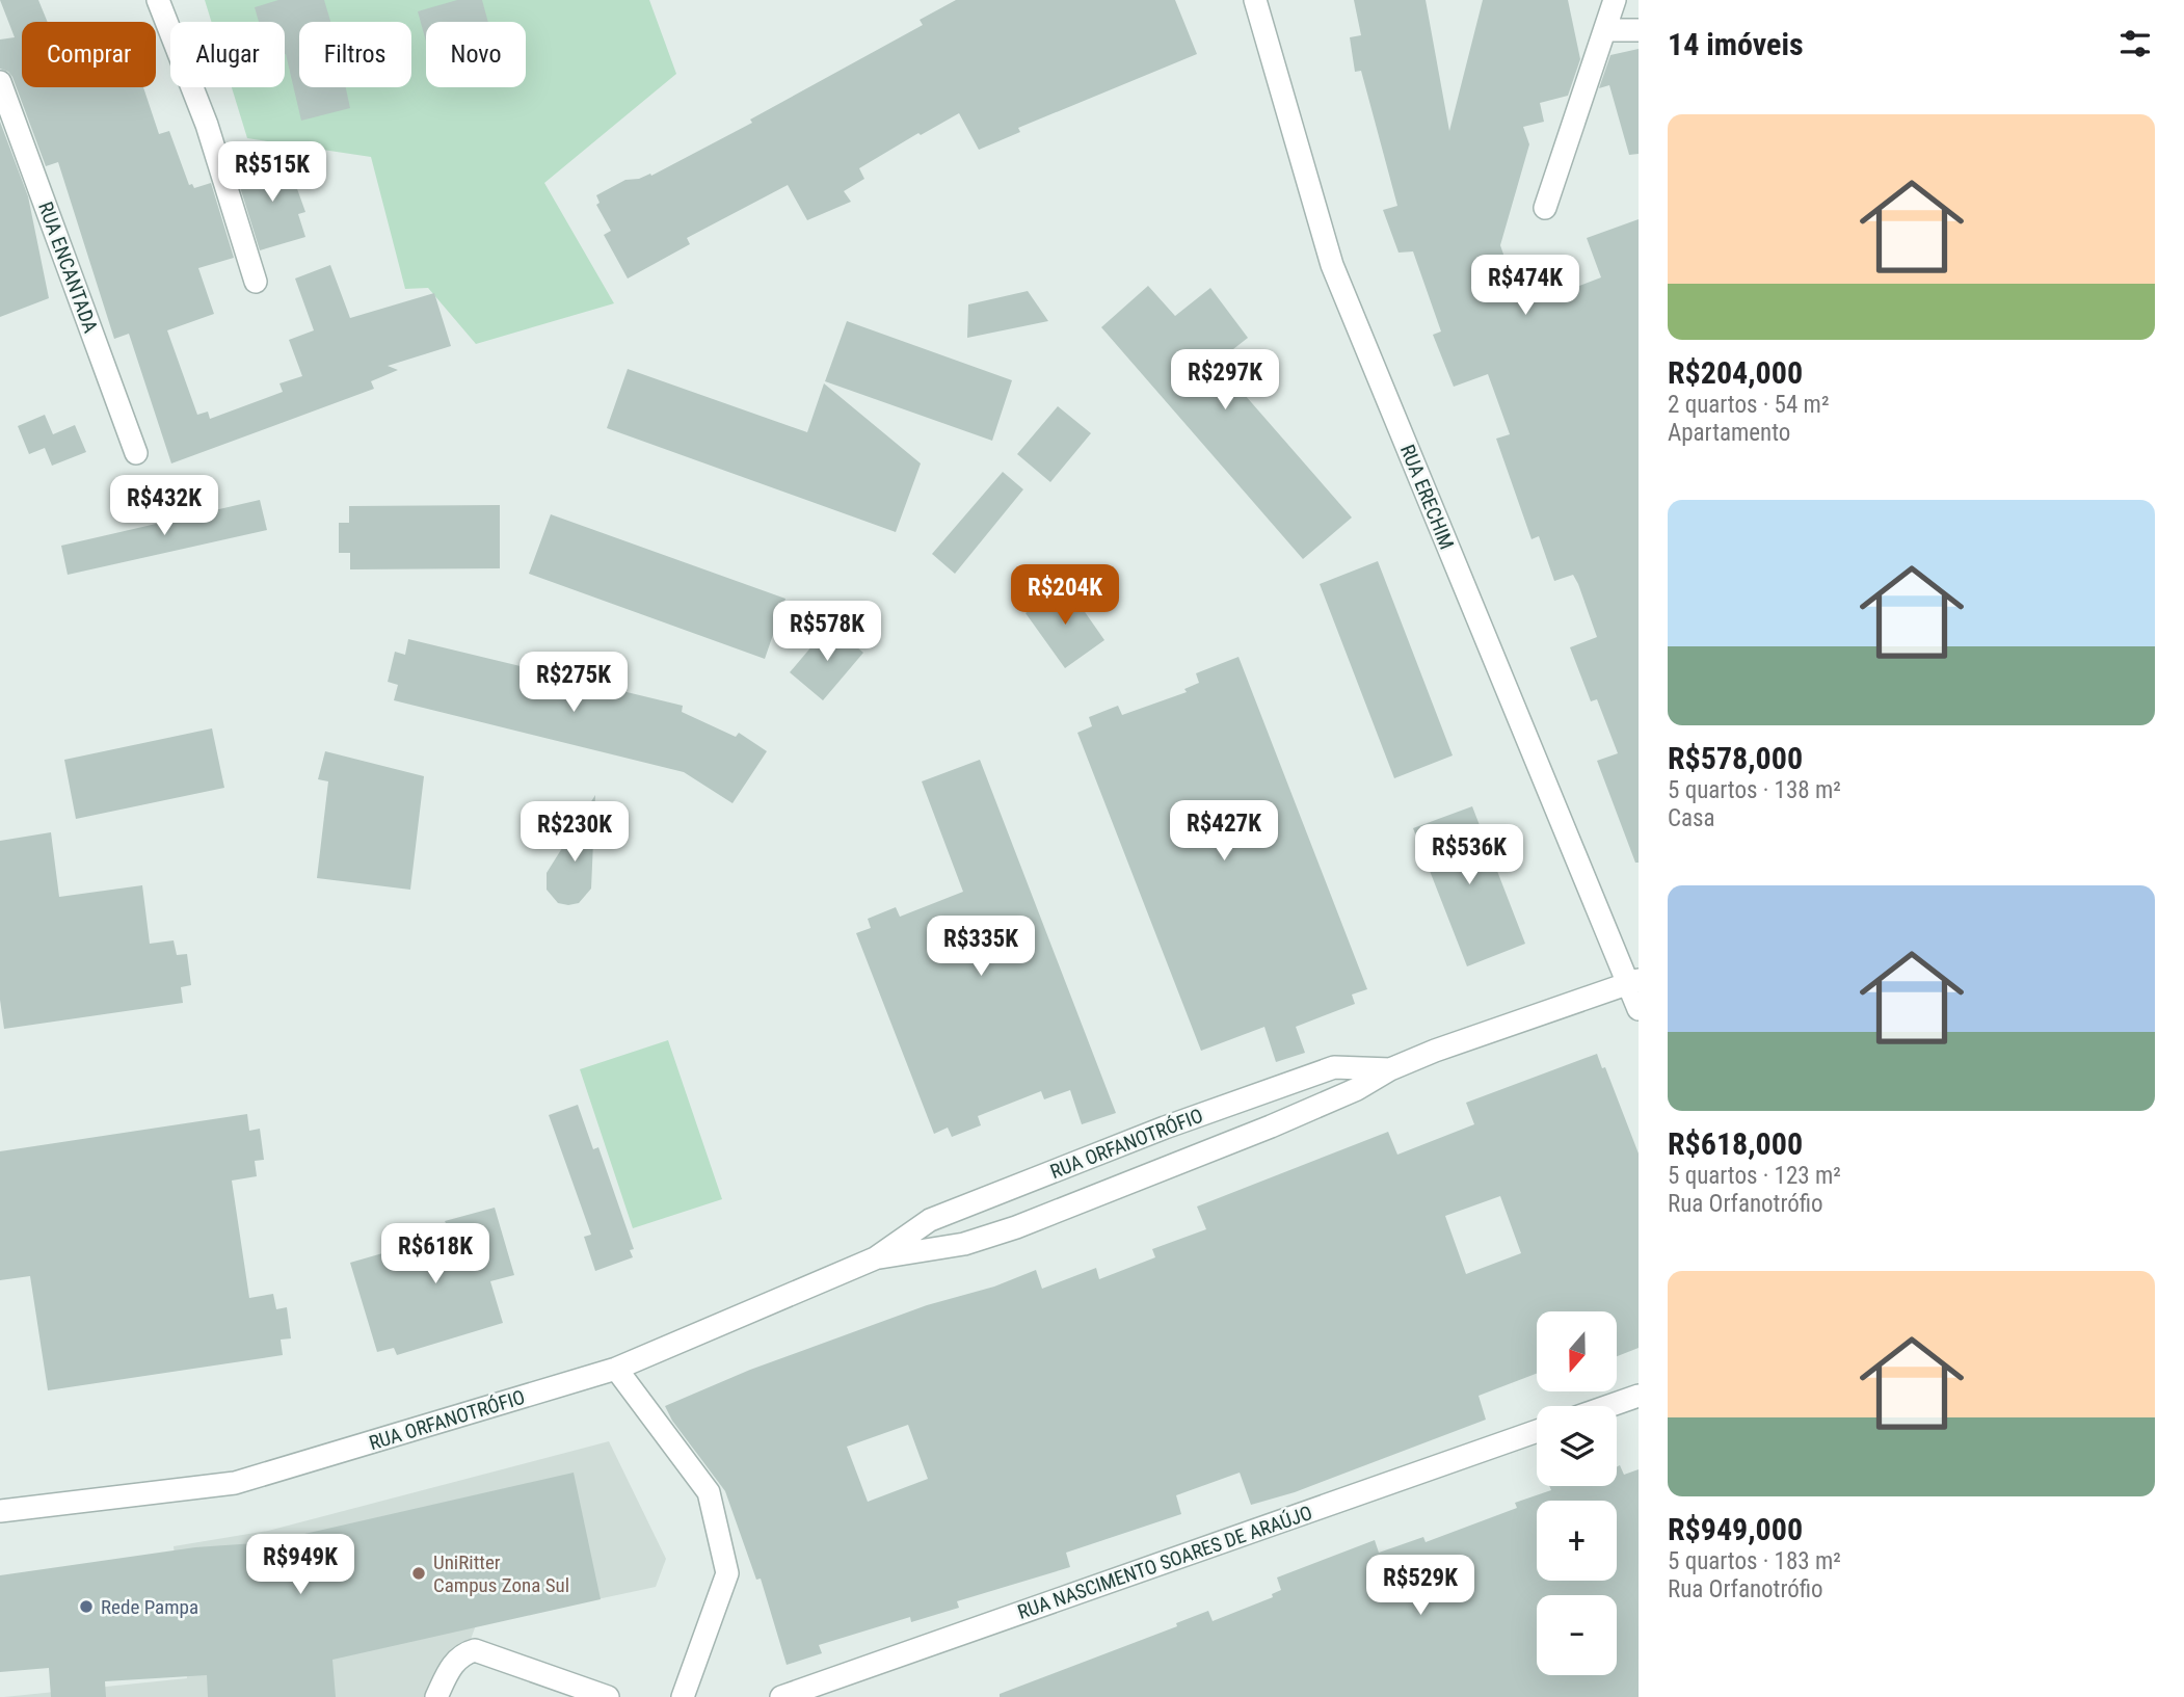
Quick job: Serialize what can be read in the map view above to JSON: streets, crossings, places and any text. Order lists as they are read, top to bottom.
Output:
{
  "streets": {
    "street": [
      "RUA ENCANTADA",
      "RUA ERECHIM",
      "RUA ORFANOTRÓFIO",
      "RUA NASCIMENTO SOARES DE ARAÚJO"
    ]
  },
  "crossings": [
    ["RUA ERECHIM", "RUA ORFANOTRÓFIO"]
  ],
  "places": ["UniRitter Campus Zona Sul", "Rede Pampa"],
  "north": "bottom",
  "page": {
    "heading": "14 imóveis",
    "chip": [
      "Comprar",
      "Alugar",
      "Filtros",
      "Novo"
    ],
    "list": [
      {
        "name": "R$204,000",
        "note": "2 quartos · 54 m² · Apartamento"
      },
      {
        "name": "R$578,000",
        "note": "5 quartos · 138 m² · Casa"
      },
      {
        "name": "R$618,000",
        "note": "5 quartos · 123 m² · Rua Orfanotrófio"
      },
      {
        "name": "R$949,000",
        "note": "5 quartos · 183 m² · Rua Orfanotrófio"
      }
    ],
    "price": [
      "R$515K",
      "R$474K",
      "R$297K",
      "R$432K",
      "R$204K",
      "R$578K",
      "R$275K",
      "R$427K",
      "R$230K",
      "R$536K",
      "R$335K",
      "R$618K",
      "R$949K",
      "R$529K"
    ],
    "map_buttons": ["+", "−"]
  }
}
